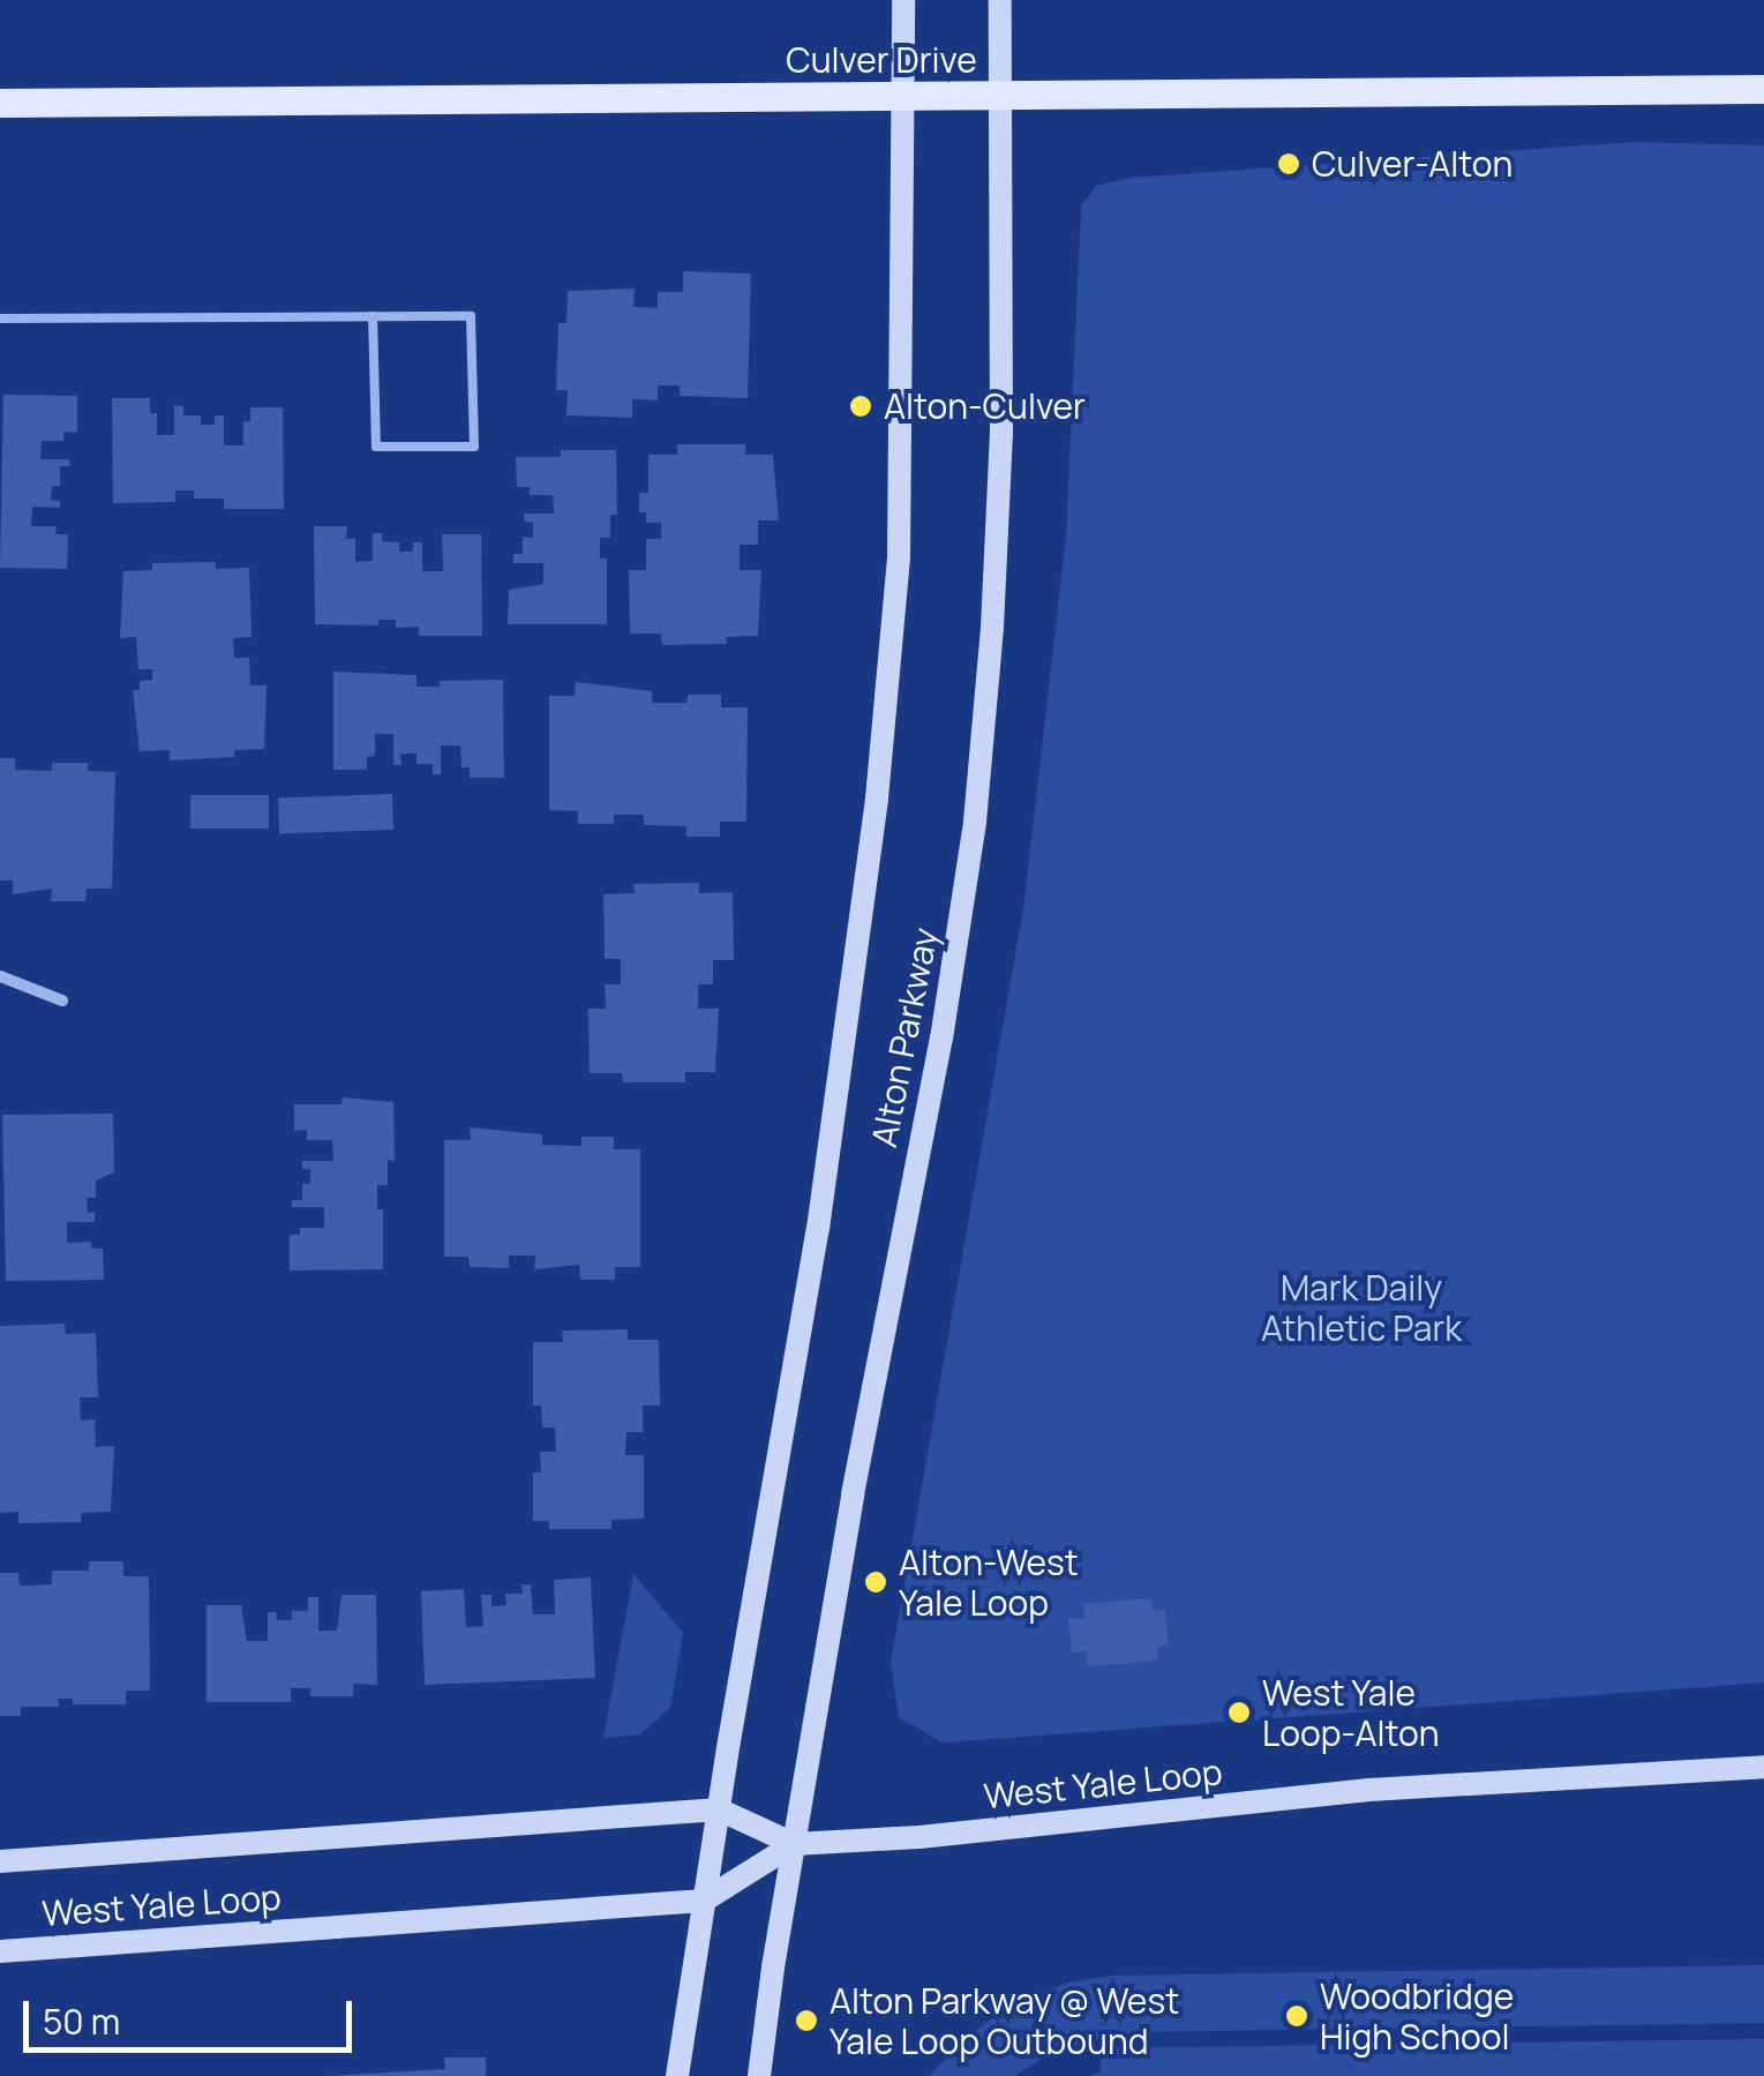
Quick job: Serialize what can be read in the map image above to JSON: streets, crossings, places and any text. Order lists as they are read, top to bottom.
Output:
{
  "streets": {
    "main road": ["Culver Drive", "Alton Parkway", "West Yale Loop"]
  },
  "crossings": [
    ["Culver Drive", "Alton Parkway"],
    ["Alton Parkway", "West Yale Loop"]
  ],
  "parks": ["Mark Daily Athletic Park"],
  "places": [
    "Culver-Alton",
    "Alton-Culver",
    "Alton-West Yale Loop",
    "West Yale Loop-Alton",
    "Woodbridge High School",
    "Alton Parkway @ West Yale Loop Outbound"
  ],
  "scale_bar": "50 m"
}
